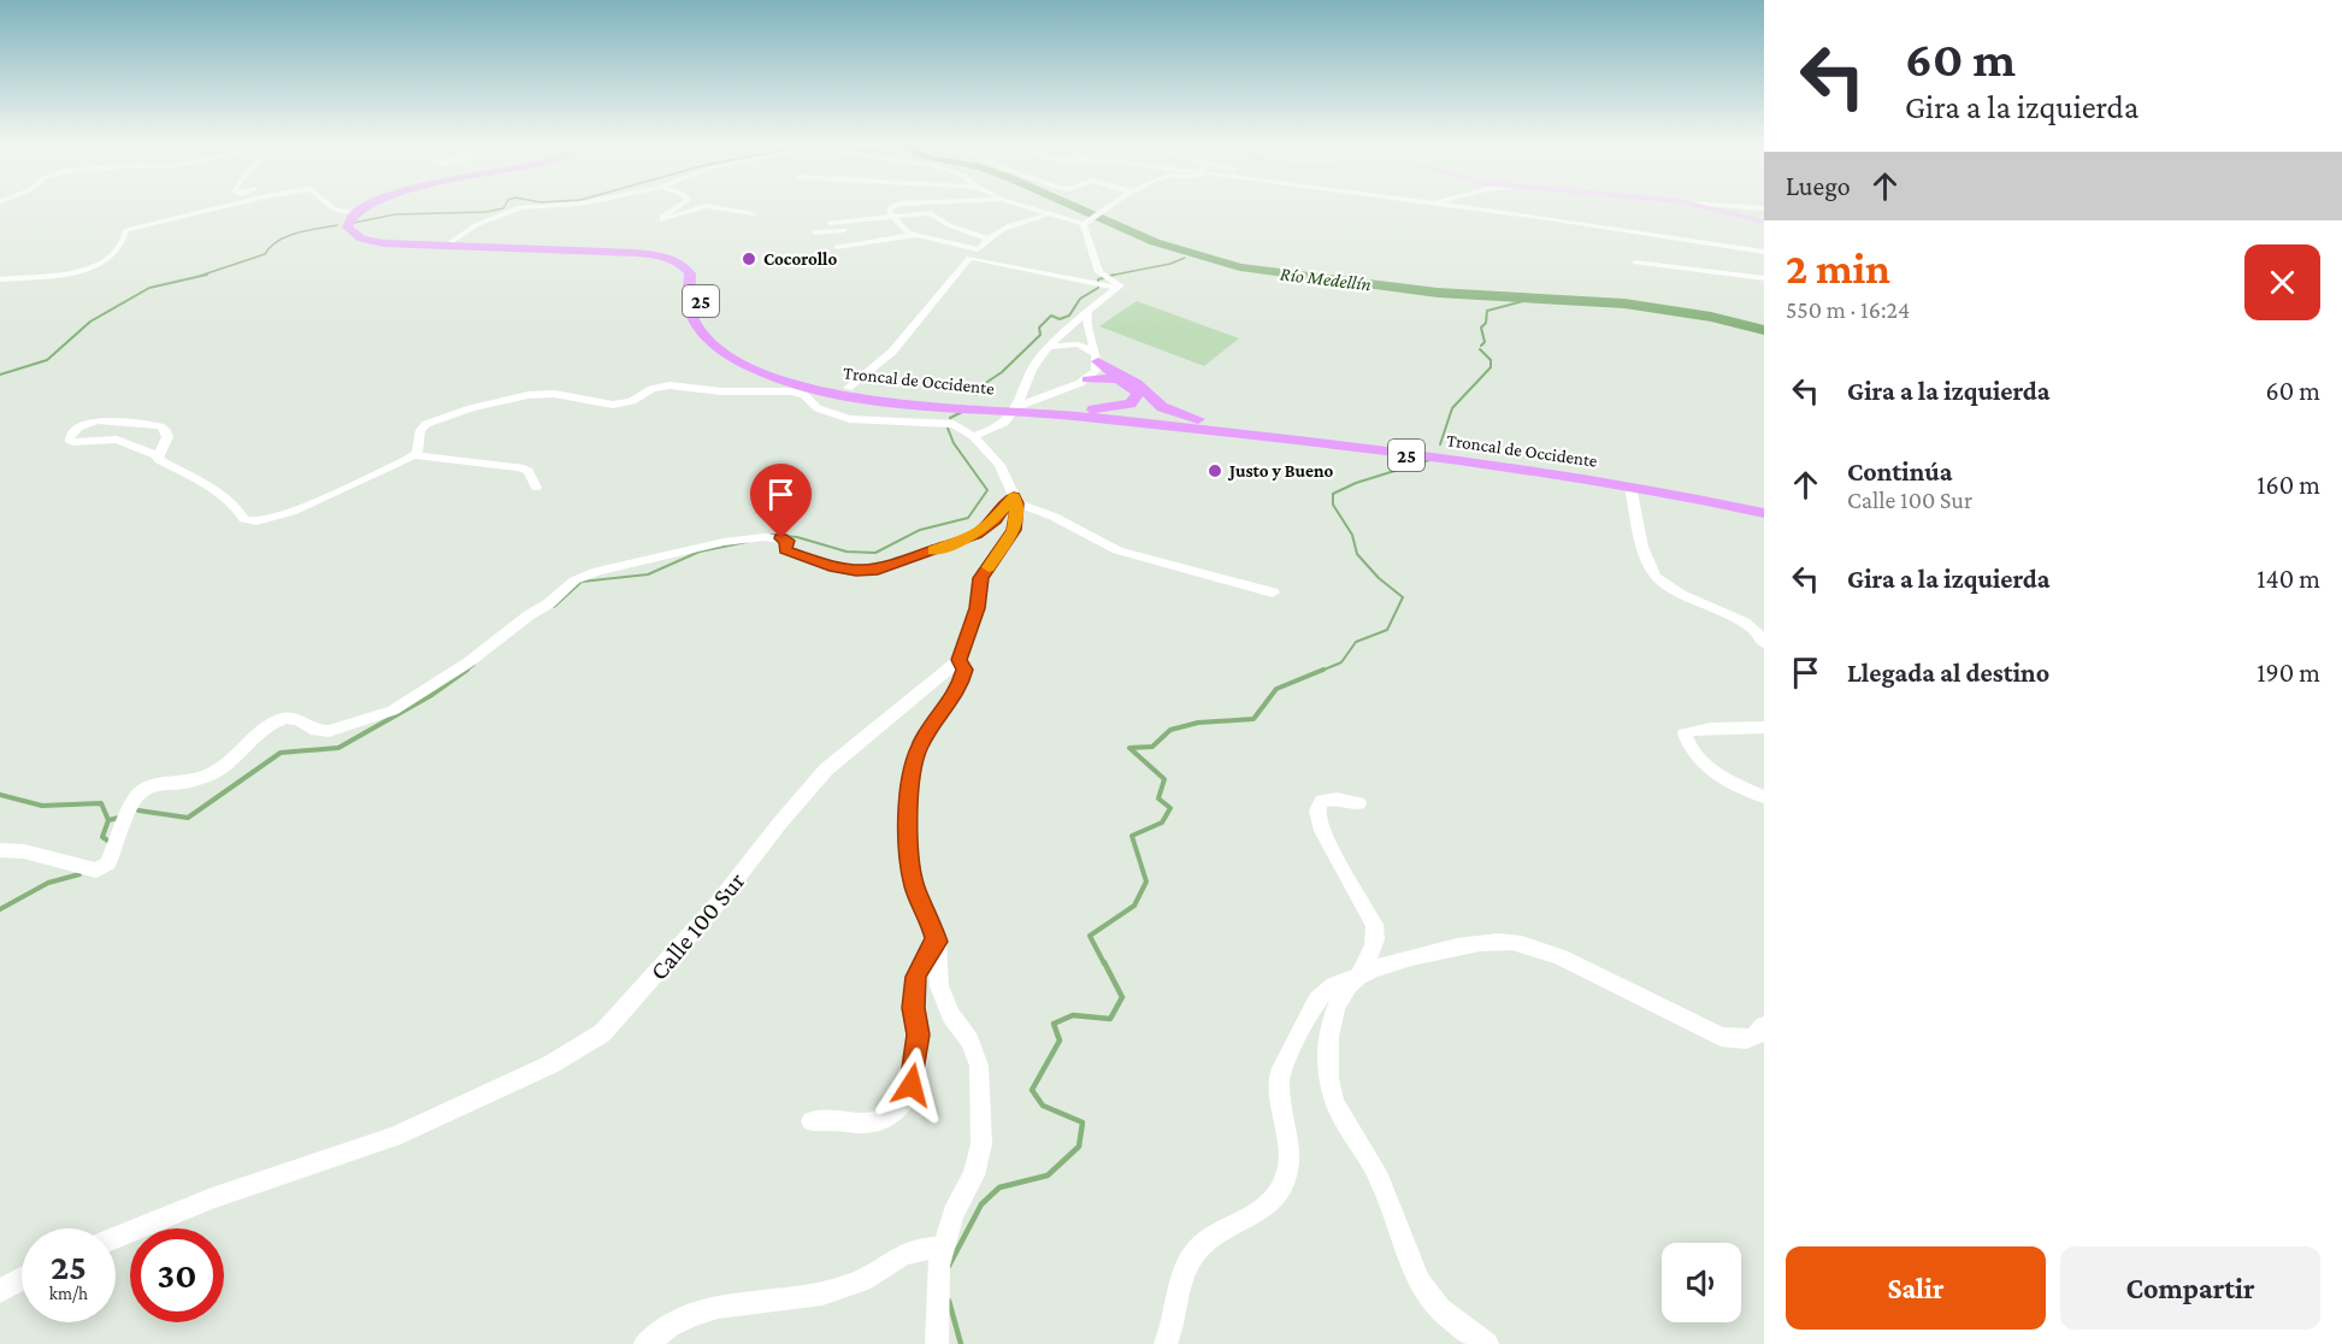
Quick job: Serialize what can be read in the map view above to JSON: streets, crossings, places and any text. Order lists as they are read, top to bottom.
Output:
{
  "streets": {
    "highway": ["25", "Troncal de Occidente"],
    "street": ["Calle 100 Sur"]
  },
  "water": ["Río Medellín"],
  "places": ["Cocorollo", "Justo y Bueno"],
  "page": {
    "turn": ["60 m", "Gira a la izquierda"],
    "then": "Luego",
    "heading": ["2 min", "550 m · 16:24"],
    "list": [
      {
        "name": "Gira a la izquierda",
        "value": "60 m"
      },
      {
        "name": "Continúa",
        "note": "Calle 100 Sur",
        "value": "160 m"
      },
      {
        "name": "Gira a la izquierda",
        "value": "140 m"
      },
      {
        "name": "Llegada al destino",
        "value": "190 m"
      }
    ],
    "speed": "25 km/h",
    "limit": "30",
    "buttons": ["Salir", "Compartir"]
  }
}
